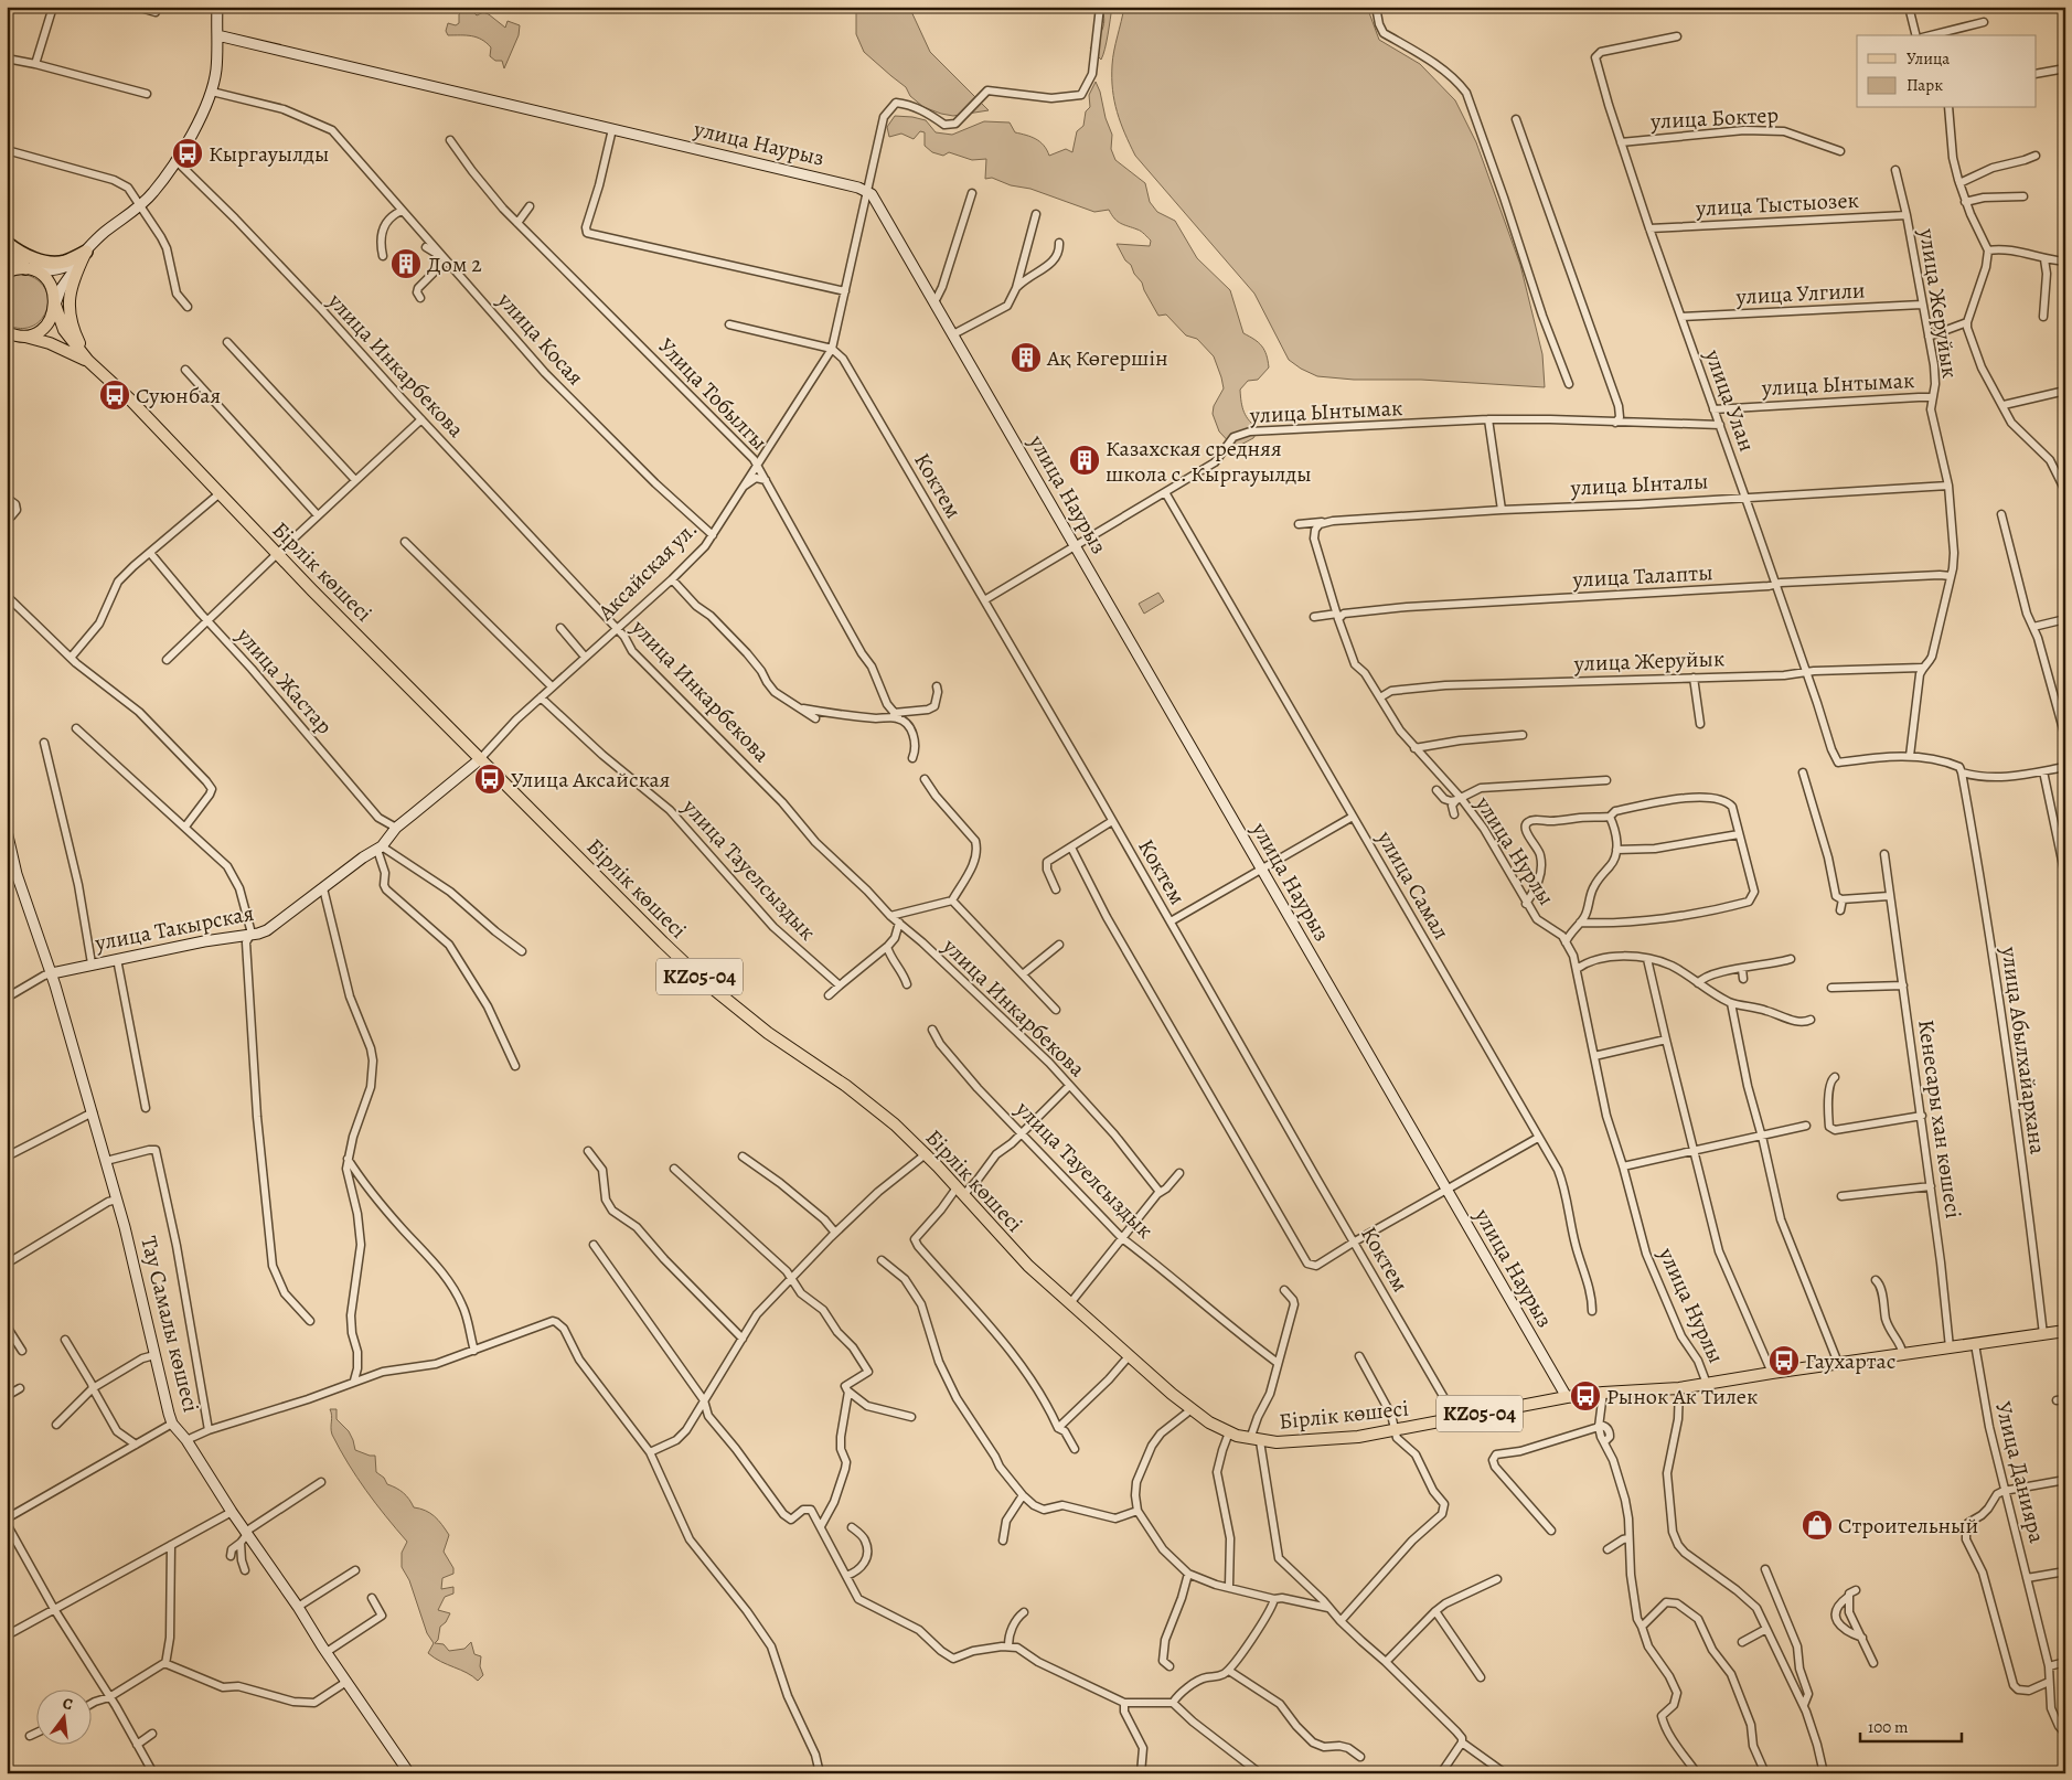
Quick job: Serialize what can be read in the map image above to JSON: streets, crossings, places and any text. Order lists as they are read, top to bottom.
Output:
{
  "streets": {
    "main road": ["Бірлік көшесі", "KZ05-04"],
    "street": [
      "улица Боктер",
      "улица Наурыз",
      "улица Тыстыозек",
      "улица Улгили",
      "улица Жеруйык",
      "улица Косая",
      "улица Инкарбекова",
      "улица Ынтымак",
      "Улица Тобылгы",
      "улица Улан",
      "улица Ынталы",
      "Коктем",
      "Аксайская ул.",
      "улица Талапты",
      "улица Жастар",
      "улица Нурлы",
      "улица Тауелсыздык",
      "улица Самал",
      "улица Такырская",
      "улица Абылхайархана",
      "Кенесары хан көшесі",
      "Тау Самалы көшесі",
      "Улица Данияра"
    ]
  },
  "crossings": [
    ["улица Боктер", "улица Улан"],
    ["улица Наурыз", "улица Ынтымак"],
    ["улица Наурыз", "Аксайская ул."],
    ["улица Наурыз", "Бірлік көшесі"],
    ["улица Тыстыозек", "улица Жеруйык"],
    ["улица Тыстыозек", "улица Улан"],
    ["улица Улгили", "улица Жеруйык"],
    ["улица Улгили", "улица Улан"],
    ["улица Жеруйык", "улица Ынтымак"],
    ["улица Жеруйык", "улица Улан"],
    ["улица Жеруйык", "улица Ынталы"],
    ["улица Жеруйык", "улица Талапты"],
    ["улица Жеруйык", "улица Нурлы"],
    ["улица Косая", "Аксайская ул."],
    ["улица Инкарбекова", "Аксайская ул."],
    ["улица Ынтымак", "улица Улан"],
    ["улица Ынтымак", "Коктем"],
    ["улица Ынтымак", "улица Самал"],
    ["Улица Тобылгы", "Аксайская ул."],
    ["улица Улан", "улица Ынталы"],
    ["улица Улан", "улица Талапты"],
    ["улица Ынталы", "улица Нурлы"],
    ["Коктем", "Аксайская ул."],
    ["Коктем", "Бірлік көшесі"],
    ["Аксайская ул.", "Бірлік көшесі"],
    ["Аксайская ул.", "улица Жастар"],
    ["Аксайская ул.", "улица Тауелсыздык"],
    ["Аксайская ул.", "улица Такырская"],
    ["Бірлік көшесі", "улица Нурлы"],
    ["Бірлік көшесі", "KZ05-04"],
    ["Бірлік көшесі", "улица Абылхайархана"],
    ["Бірлік көшесі", "Кенесары хан көшесі"],
    ["Бірлік көшесі", "Улица Данияра"],
    ["улица Талапты", "улица Нурлы"],
    ["улица Такырская", "Тау Самалы көшесі"]
  ],
  "places": {
    "bus stop": [
      "Кыргауылды",
      "Суюнбая",
      "Улица Аксайская",
      "Гаухартас",
      "Рынок Ак Тилек"
    ],
    "building": ["Дом 2", "Ақ Көгершін", "Казахская средняя школа с. Кыргауылды"],
    "shop": ["Строительный"]
  },
  "legend": ["Улица", "Парк"],
  "scale_bar": "100 m",
  "north": "top"
}
